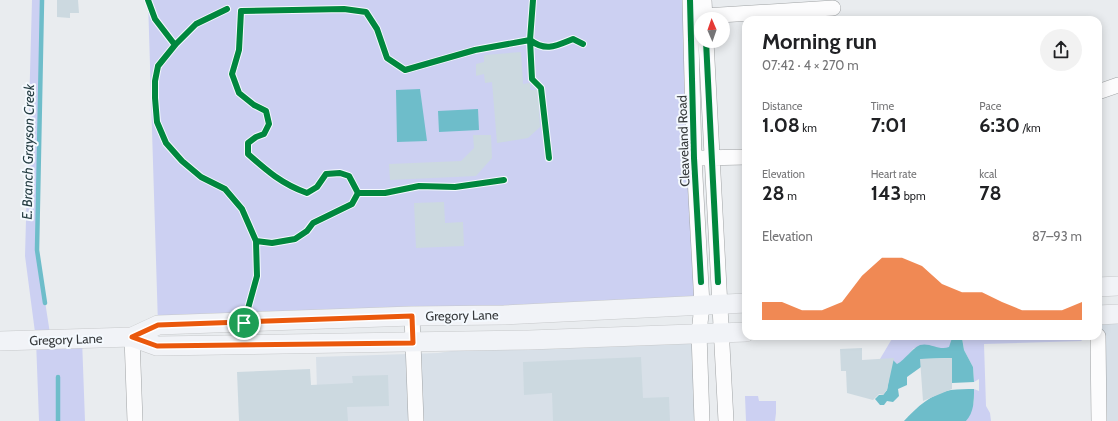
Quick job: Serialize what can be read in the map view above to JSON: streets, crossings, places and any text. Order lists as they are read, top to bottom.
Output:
{
  "streets": {
    "main road": ["Gregory Lane"],
    "street": ["Cleaveland Road"]
  },
  "crossings": [
    ["Cleaveland Road", "Gregory Lane"]
  ],
  "water": ["E. Branch Grayson Creek"],
  "north": "top",
  "page": {
    "heading": ["Morning run", "07:42 · 4 × 270 m"],
    "stats": [
      ["Distance", "1.08 km"],
      ["Time", "7:01"],
      ["Pace", "6:30 /km"],
      ["Elevation", "28 m"],
      ["Heart rate", "143 bpm"],
      ["kcal", "78"]
    ],
    "chart": ["Elevation", "87–93 m"]
  }
}
